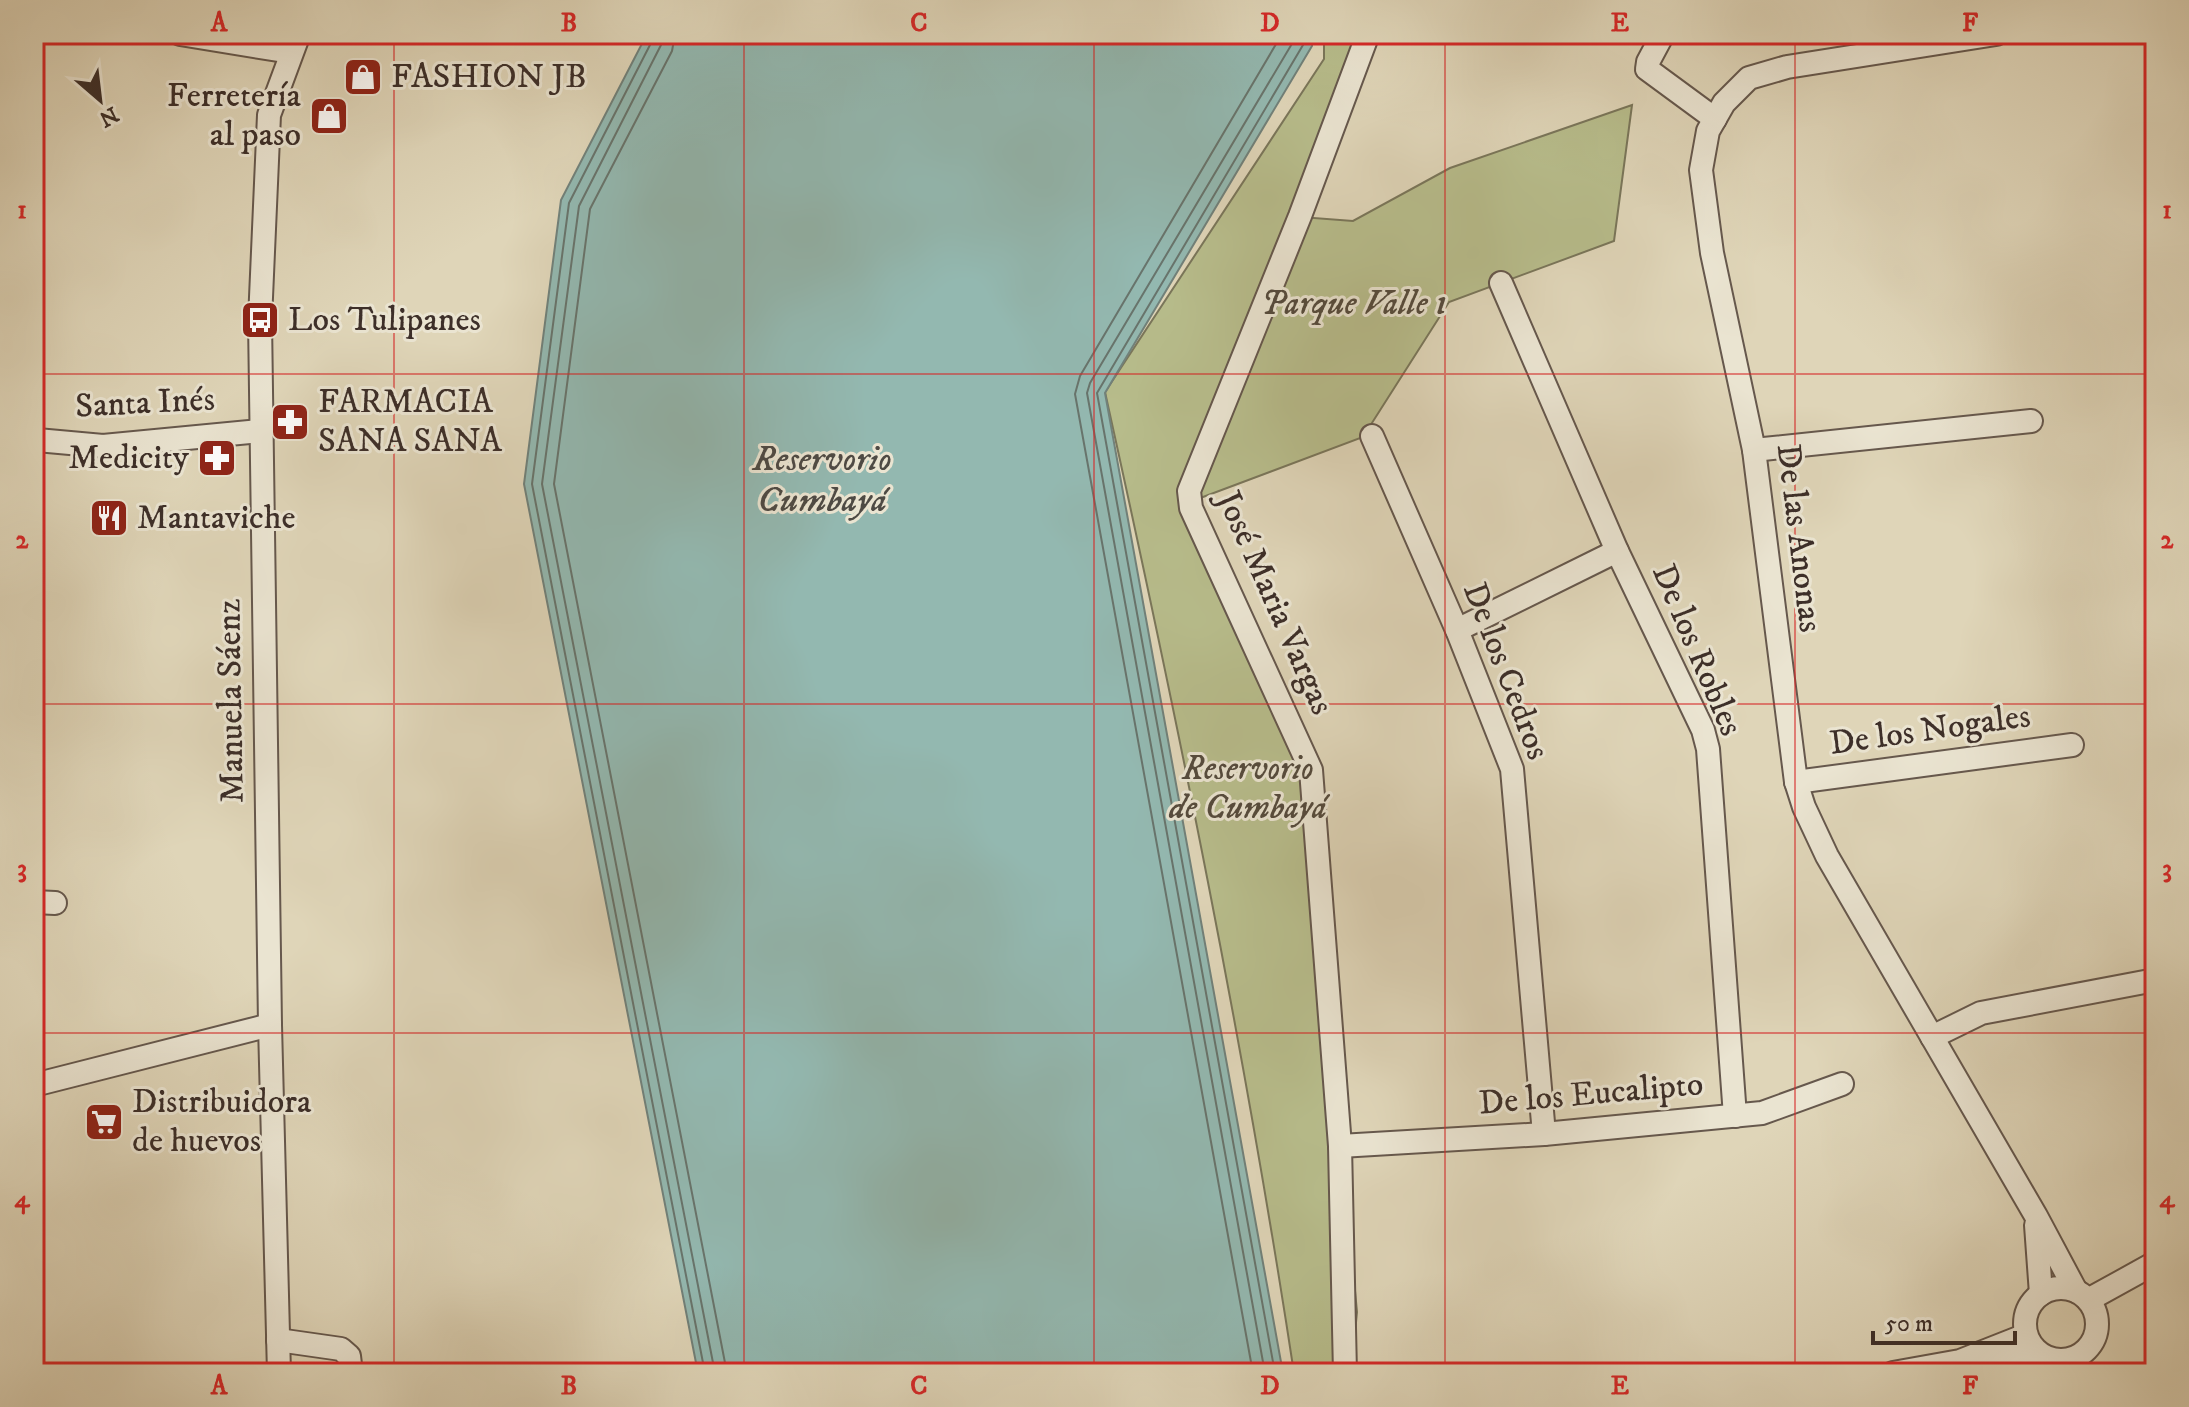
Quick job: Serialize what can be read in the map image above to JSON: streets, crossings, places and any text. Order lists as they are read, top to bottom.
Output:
{
  "streets": {
    "street": [
      "Santa Inés",
      "De las Anonas",
      "José Maria Vargas",
      "De los Robles",
      "De los Cedros",
      "Manuela Sáenz",
      "De los Nogales",
      "De los Eucalipto"
    ]
  },
  "crossings": [
    ["Santa Inés", "Manuela Sáenz"],
    ["De las Anonas", "De los Nogales"],
    ["José Maria Vargas", "De los Eucalipto"],
    ["De los Robles", "De los Eucalipto"],
    ["De los Cedros", "De los Eucalipto"]
  ],
  "water": ["Reservorio Cumbayá"],
  "parks": ["Parque Valle 1", "Reservorio de Cumbayá"],
  "places": {
    "shop": ["FASHION JB", "Ferretería al paso"],
    "bus stop": ["Los Tulipanes"],
    "pharmacy": ["FARMACIA SANA SANA", "Medicity"],
    "restaurant": ["Mantaviche"],
    "supermarket": ["Distribuidora de huevos"]
  },
  "scale_bar": "50 m",
  "north": "bottom right",
  "grid": {
    "columns": [
      "A",
      "B",
      "C",
      "D",
      "E",
      "F"
    ],
    "rows": [
      "1",
      "2",
      "3",
      "4"
    ]
  }
}
